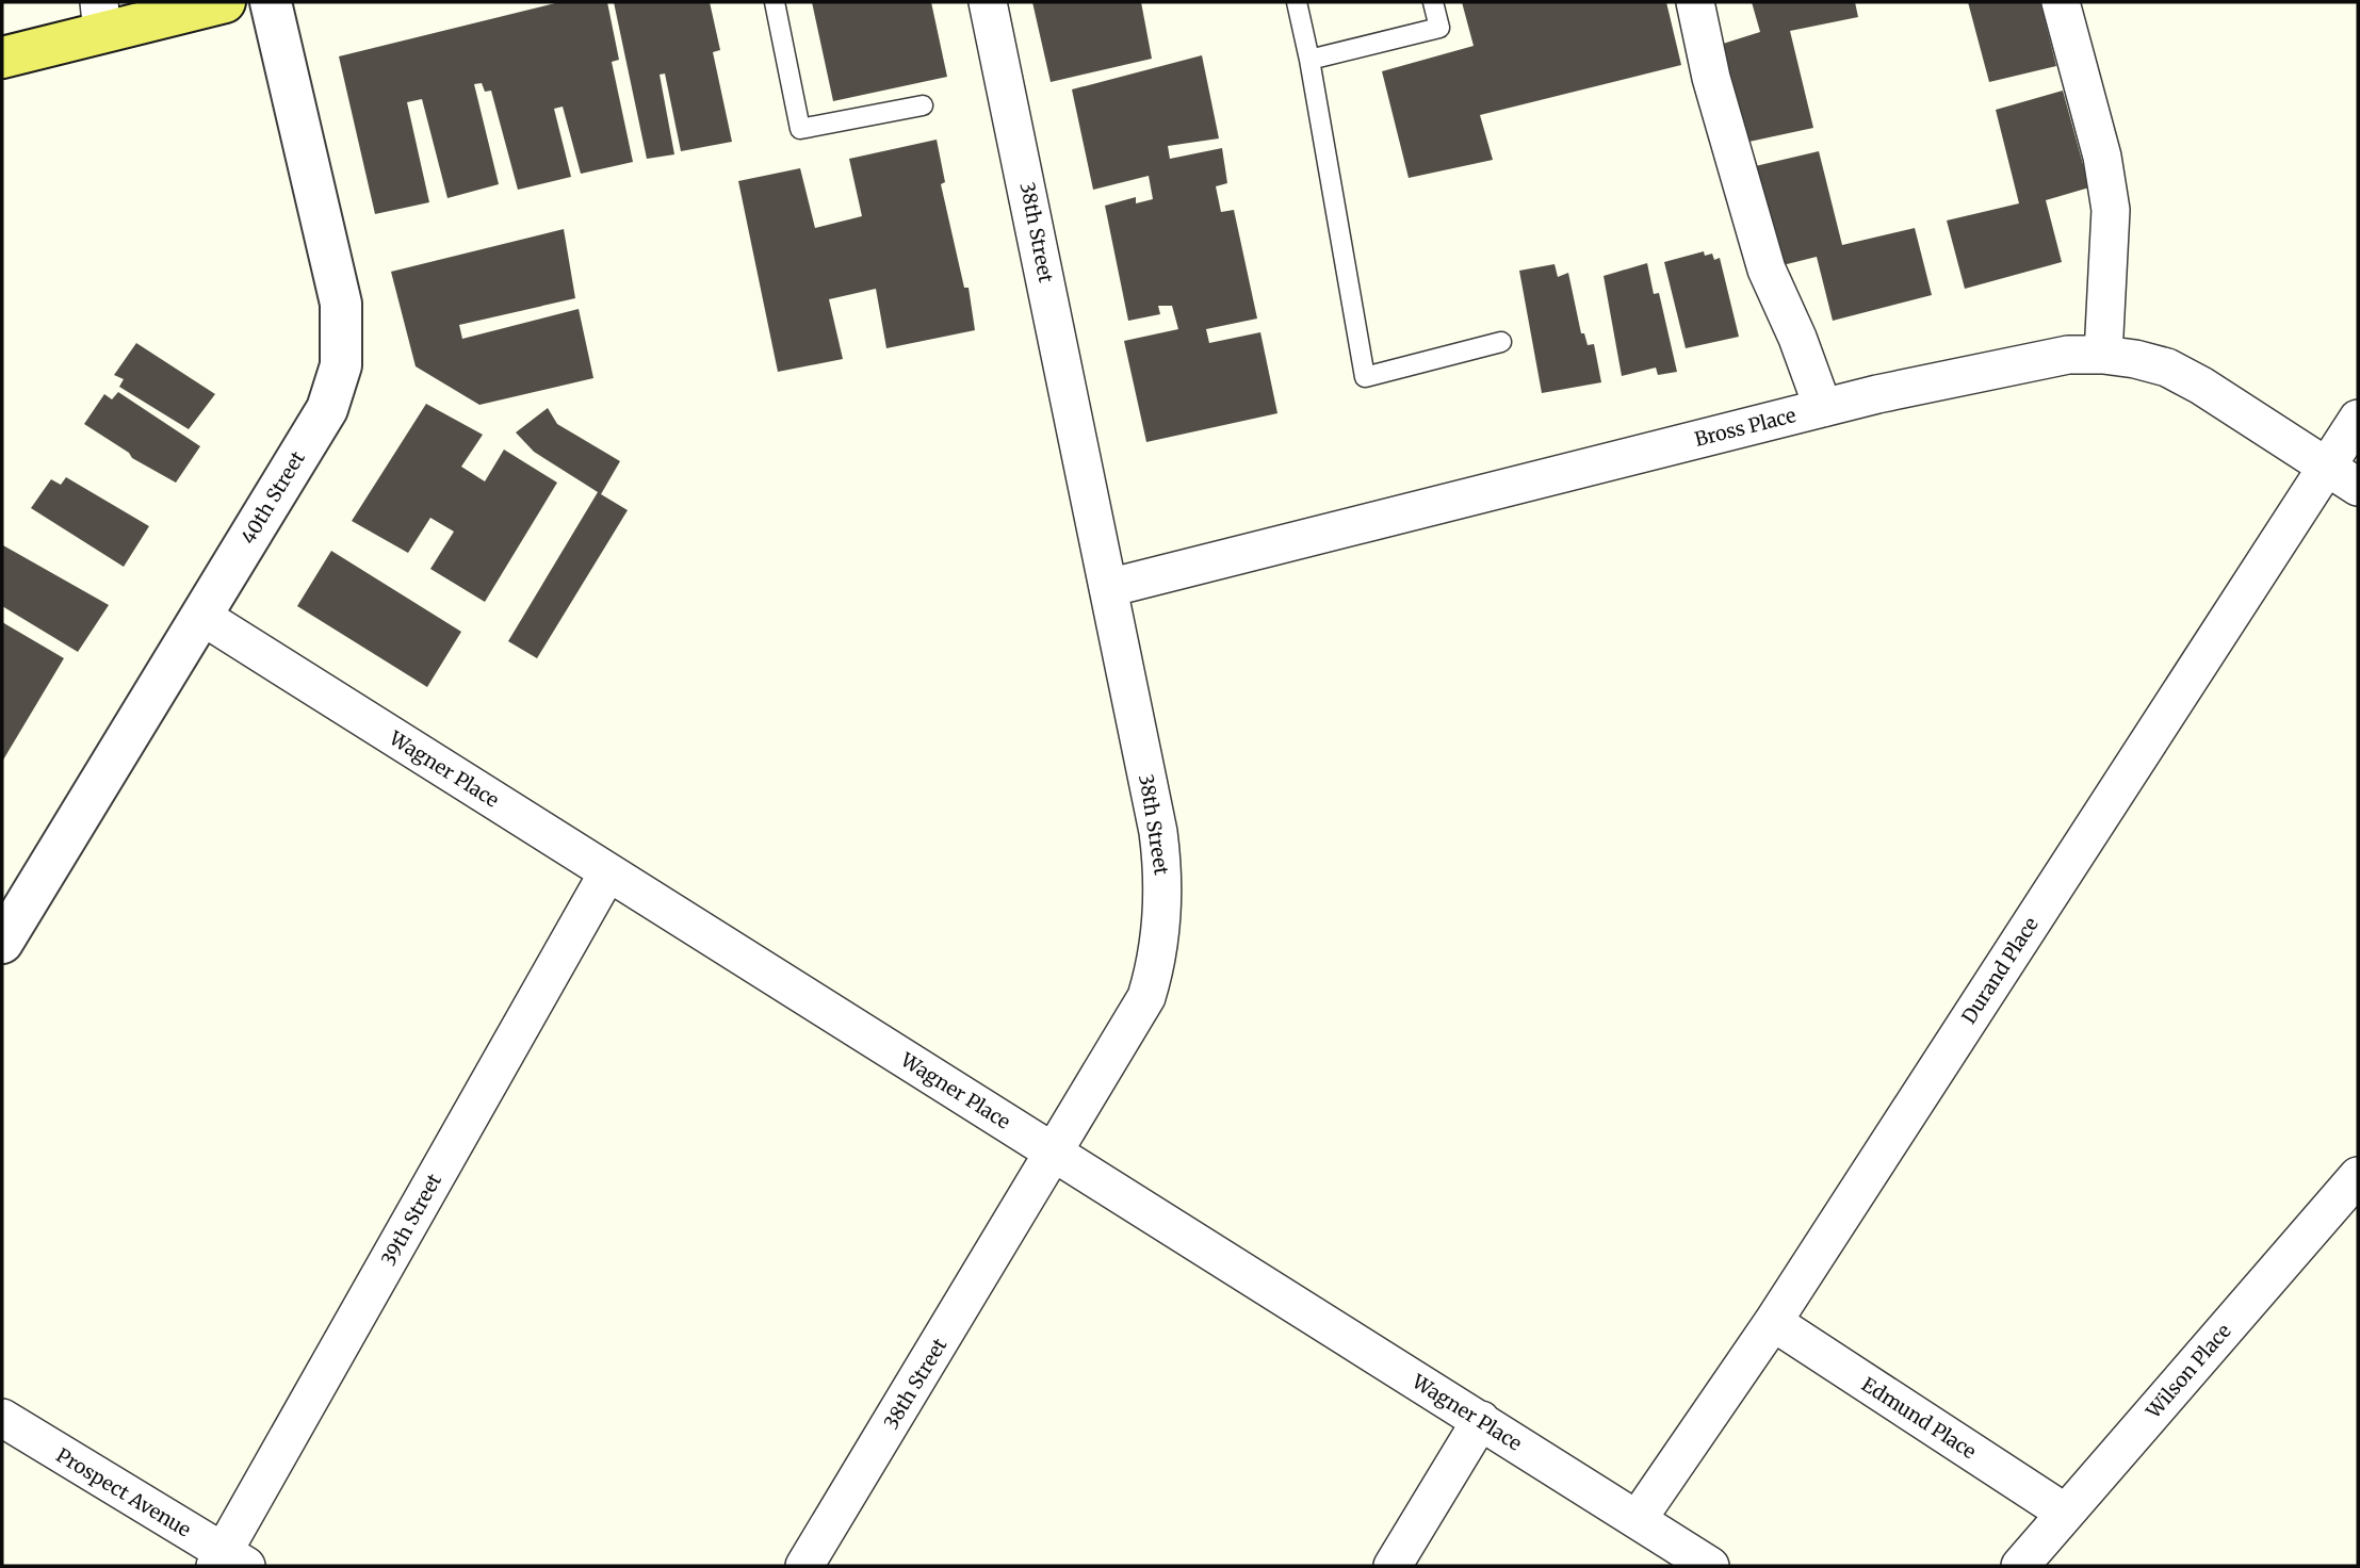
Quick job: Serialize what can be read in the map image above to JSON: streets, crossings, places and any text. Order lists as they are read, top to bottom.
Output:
{
  "streets": {
    "street": [
      "38th Street",
      "Bross Place",
      "40th Street",
      "Wagner Place",
      "Durand Place",
      "39th Street",
      "Wilson Place",
      "Edmund Place",
      "Prospect Avenue"
    ]
  },
  "crossings": [
    ["38th Street", "Bross Place"],
    ["38th Street", "Wagner Place"],
    ["Bross Place", "Durand Place"],
    ["40th Street", "Wagner Place"],
    ["Wagner Place", "Durand Place"],
    ["Wagner Place", "39th Street"],
    ["Durand Place", "Edmund Place"],
    ["39th Street", "Prospect Avenue"],
    ["Wilson Place", "Edmund Place"]
  ]
}
